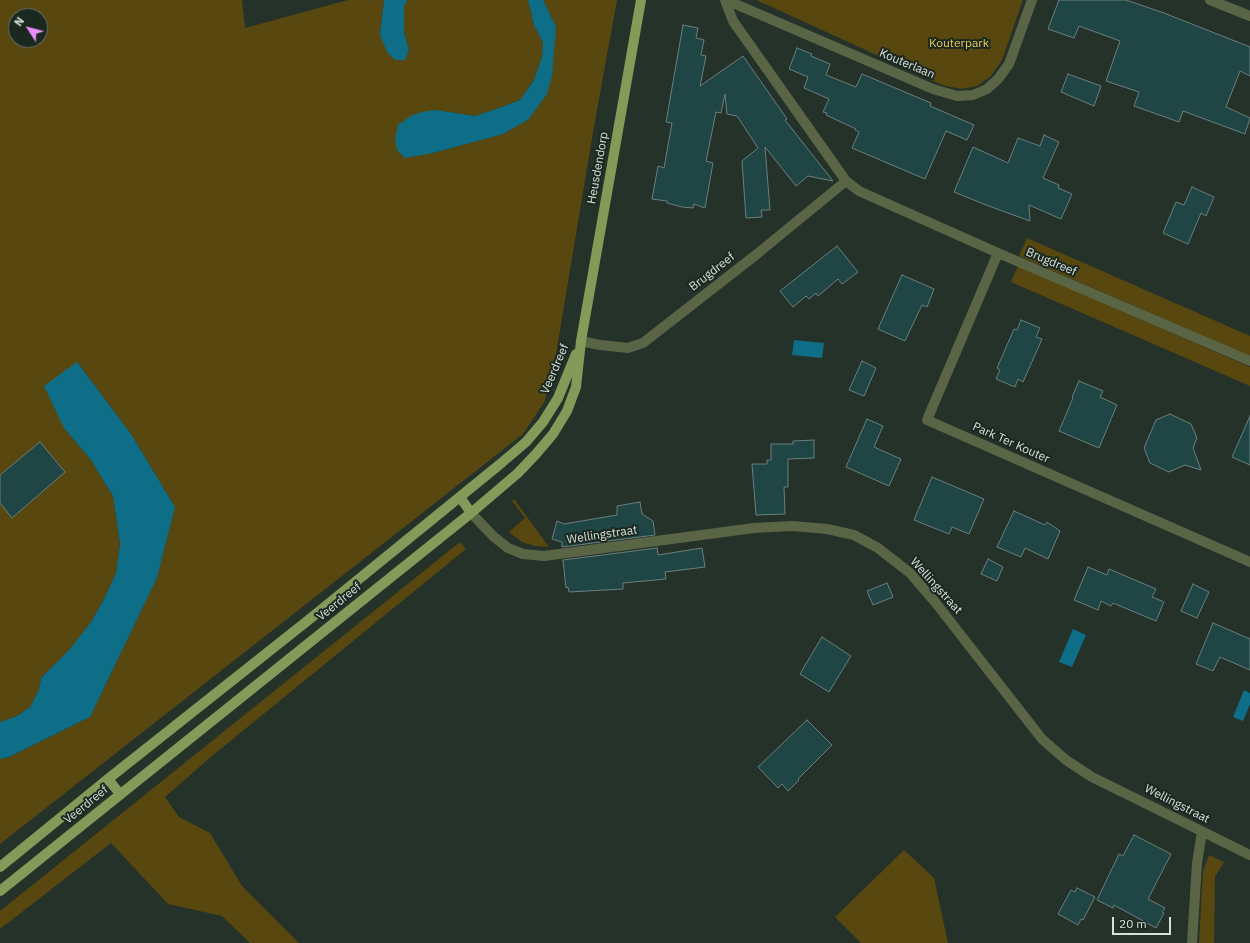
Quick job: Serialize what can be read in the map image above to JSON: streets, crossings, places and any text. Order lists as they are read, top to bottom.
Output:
{
  "streets": {
    "main road": ["Heusdendorp", "Veerdreef"],
    "street": [
      "Kouterlaan",
      "Brugdreef",
      "Park Ter Kouter",
      "Wellingstraat"
    ]
  },
  "crossings": [
    ["Kouterlaan", "Brugdreef"],
    ["Heusdendorp", "Brugdreef"],
    ["Heusdendorp", "Veerdreef"],
    ["Brugdreef", "Veerdreef"],
    ["Brugdreef", "Park Ter Kouter"],
    ["Veerdreef", "Wellingstraat"]
  ],
  "parks": ["Kouterpark"],
  "scale_bar": "20 m",
  "north": "top left"
}
